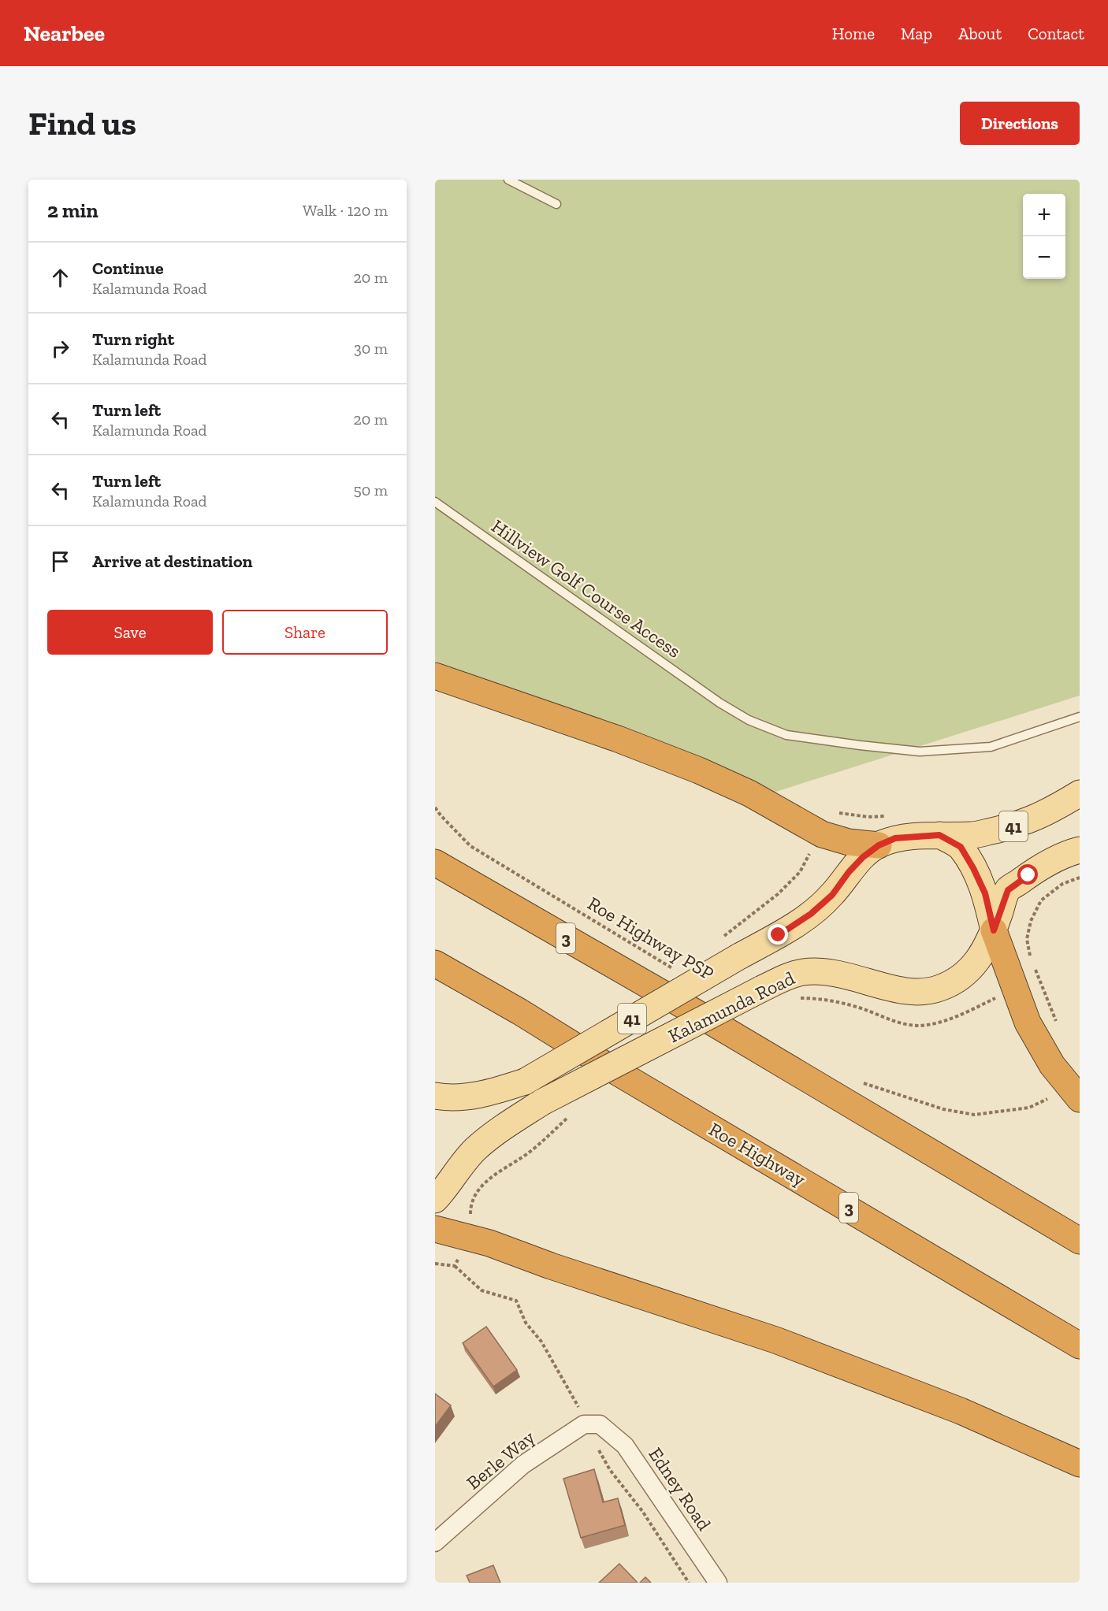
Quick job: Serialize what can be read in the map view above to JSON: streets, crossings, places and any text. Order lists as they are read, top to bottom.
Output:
{
  "streets": {
    "highway": ["3", "Roe Highway"],
    "main road": ["41", "Kalamunda Road"],
    "street": ["Berle Way", "Edney Road"],
    "lane": ["Hillview Golf Course Access"],
    "path": ["Roe Highway PSP"]
  },
  "crossings": [
    ["Berle Way", "Edney Road"]
  ],
  "page": {
    "header": "Nearbee",
    "nav": [
      "Home",
      "Map",
      "About",
      "Contact"
    ],
    "buttons": [
      "Directions",
      ["Save", "Share"]
    ],
    "title": "Find us",
    "heading": ["2 min", "Walk · 120 m"],
    "map_buttons": ["+", "−"],
    "list": [
      ["Continue", "Kalamunda Road", "20 m"],
      ["Turn right", "Kalamunda Road", "30 m"],
      ["Turn left", "Kalamunda Road", "20 m"],
      ["Turn left", "Kalamunda Road", "50 m"],
      "Arrive at destination"
    ]
  }
}
